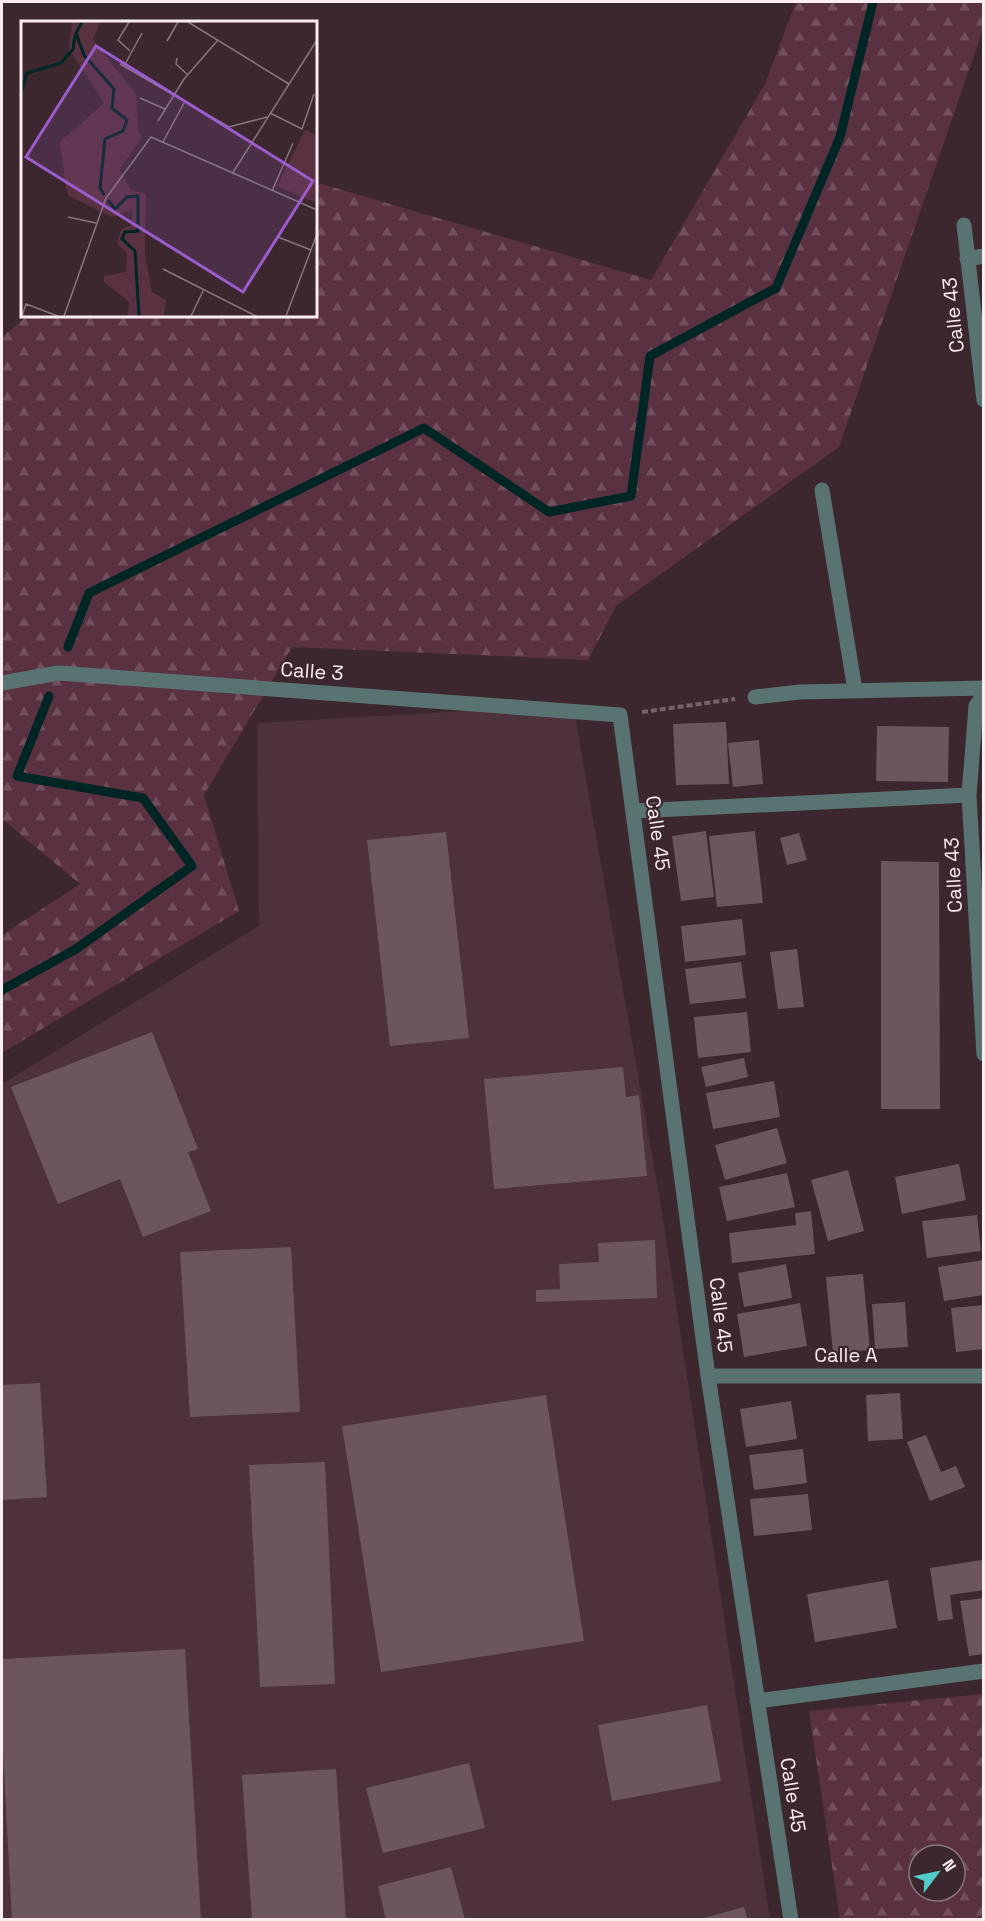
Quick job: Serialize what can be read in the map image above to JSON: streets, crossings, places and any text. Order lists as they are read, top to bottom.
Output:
{
  "streets": {
    "street": [
      "Calle 43",
      "Calle 3",
      "Calle 45",
      "Calle A"
    ]
  },
  "crossings": [
    ["Calle 3", "Calle 45"],
    ["Calle 45", "Calle A"]
  ],
  "north": "top right"
}
